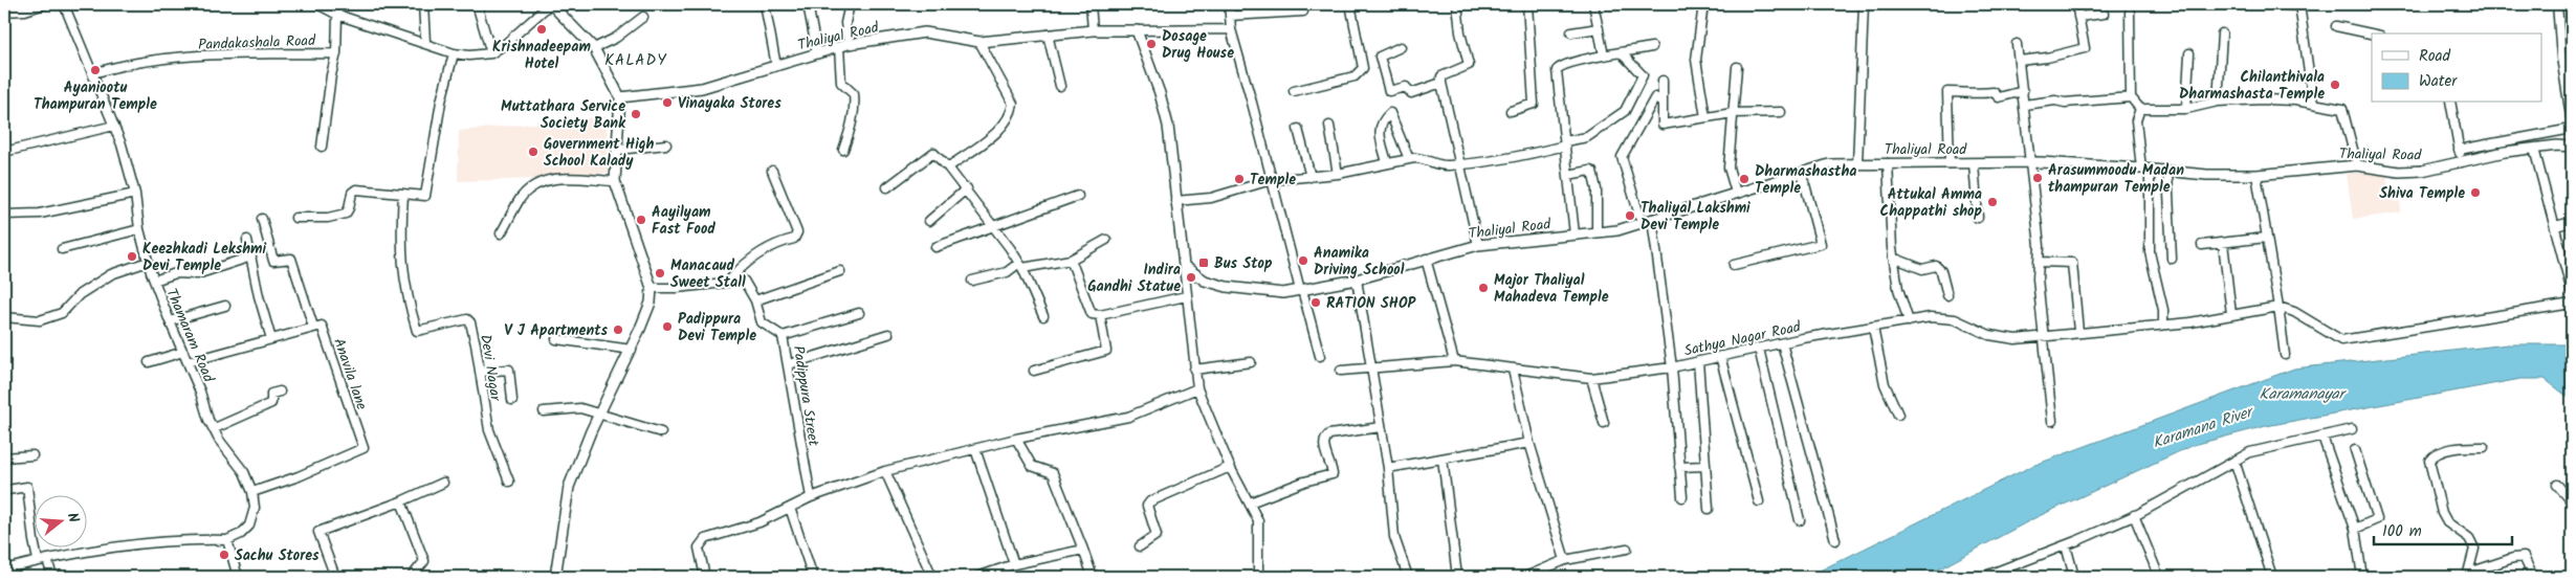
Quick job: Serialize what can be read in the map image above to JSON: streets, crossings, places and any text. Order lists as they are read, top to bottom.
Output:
{
  "streets": {
    "street": [
      "Thaliyal Road",
      "Pandakashala Road",
      "Thamaram Road",
      "Sathya Nagar Road",
      "Devi Nagar",
      "Anavila lane",
      "Padippura Street"
    ]
  },
  "crossings": [
    ["Thaliyal Road", "Sathya Nagar Road"],
    ["Pandakashala Road", "Thamaram Road"],
    ["Thamaram Road", "Anavila lane"]
  ],
  "districts": ["KALADY"],
  "water": ["Karamanayar", "Karamana River"],
  "places": {
    "other": [
      "Krishnadeepam Hotel",
      "Dosage Drug House",
      "Ayaniootu Thampuran Temple",
      "Chilanthivala Dharmashasta Temple",
      "Vinayaka Stores",
      "Muttathara Service Society Bank",
      "Government High School Kalady",
      "Arasummoodu Madan thampuran Temple",
      "Temple",
      "Dharmashastha Temple",
      "Shiva Temple",
      "Attukal Amma Chappathi shop",
      "Thaliyal Lakshmi Devi Temple",
      "Aayilyam Fast Food",
      "Keezhkadi Lekshmi Devi Temple",
      "Anamika Driving School",
      "Manacaud Sweet Stall",
      "Indira Gandhi Statue",
      "Major Thaliyal Mahadeva Temple",
      "RATION SHOP",
      "Padippura Devi Temple",
      "V J Apartments",
      "Sachu Stores"
    ],
    "transit": ["Bus Stop"]
  },
  "legend": ["Road", "Water"],
  "scale_bar": "100 m",
  "north": "right"
}
